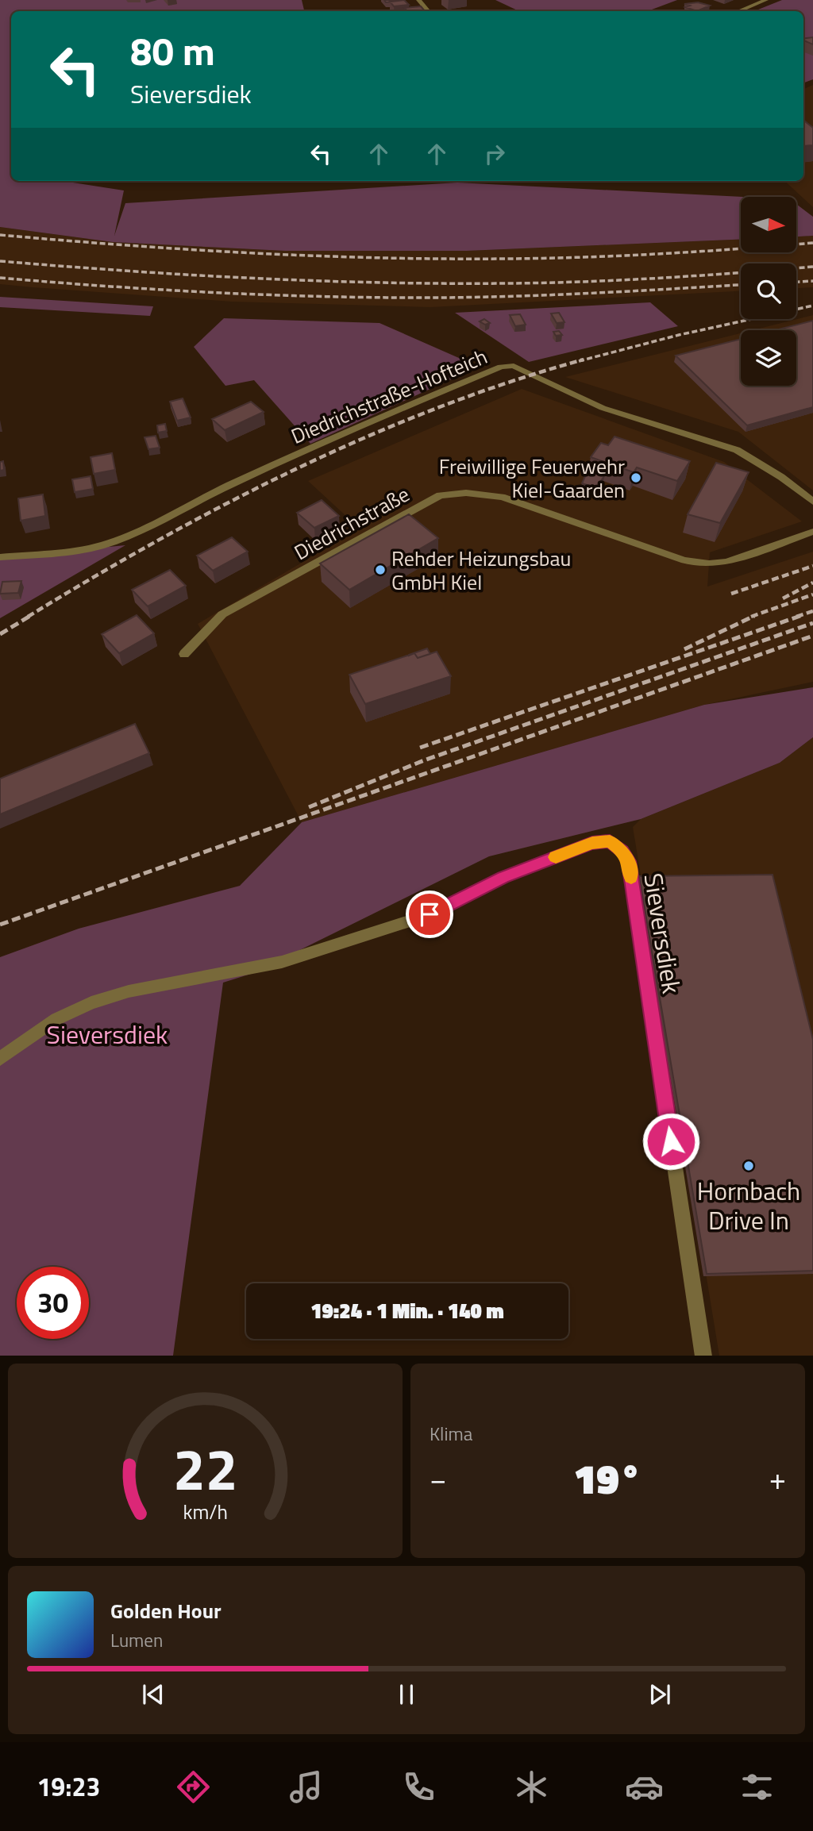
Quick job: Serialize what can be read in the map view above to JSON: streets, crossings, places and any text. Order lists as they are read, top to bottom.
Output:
{
  "streets": {
    "street": ["Diedrichstraße-Hofteich", "Diedrichstraße", "Sieversdiek"]
  },
  "parks": ["Sieversdiek"],
  "places": ["Freiwillige Feuerwehr Kiel-Gaarden", "Rehder Heizungsbau GmbH Kiel", "Hornbach Drive In"],
  "north": "right",
  "page": {
    "turn": ["80 m", "Sieversdiek"],
    "limit": "30",
    "trip": "19:24 · 1 Min. · 140 m",
    "tile": "Klima",
    "heat": ["−", "19°", "+"],
    "song": ["Golden Hour", "Lumen"],
    "tabs": "19:23",
    "gauge": ["22", "km/h"]
  }
}
